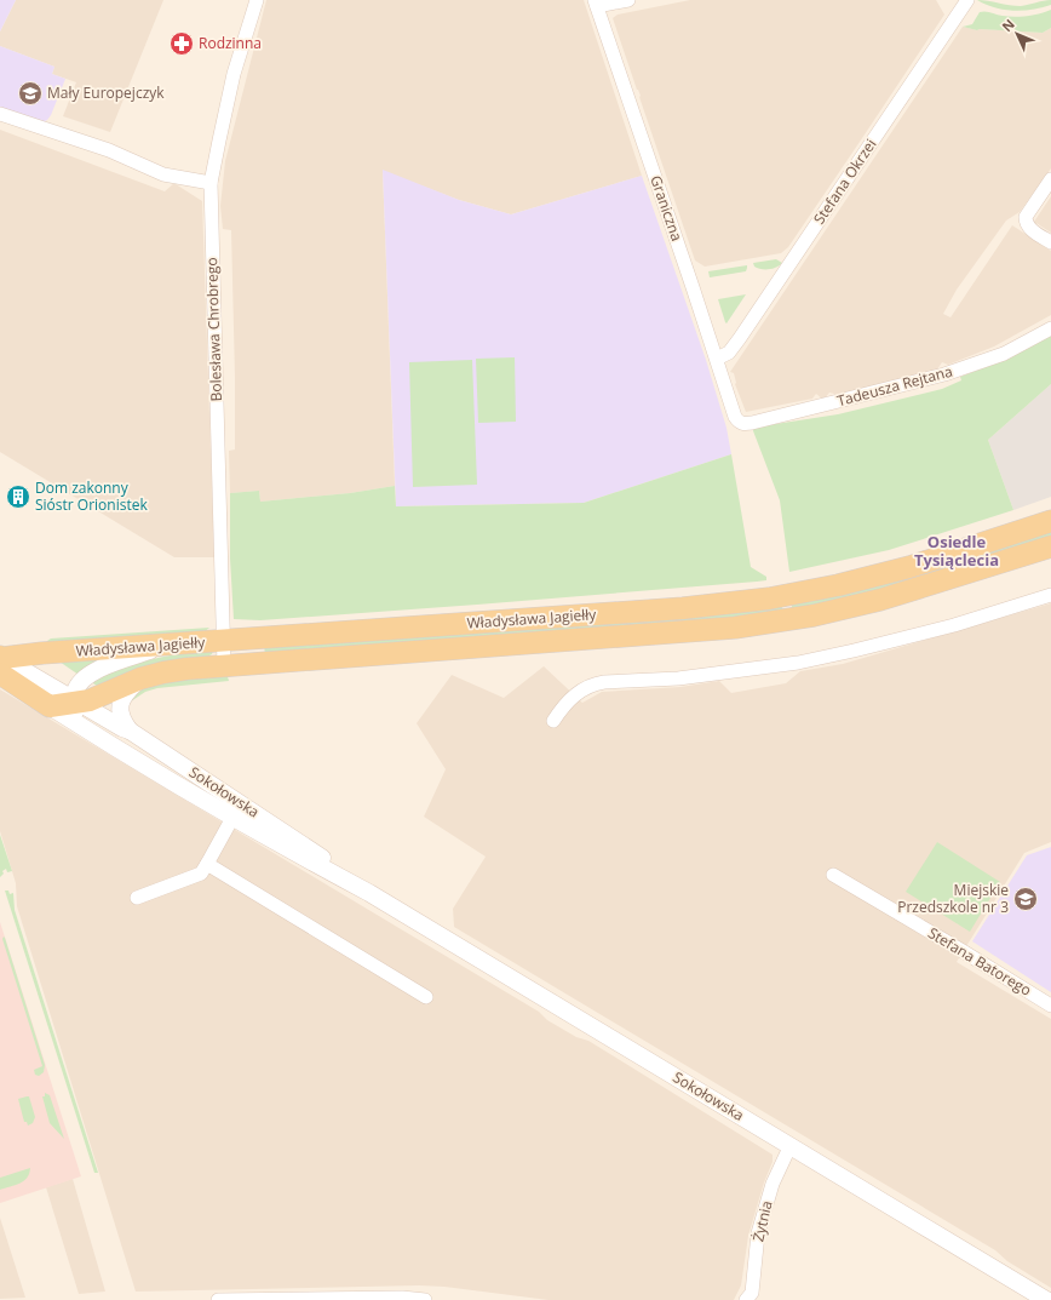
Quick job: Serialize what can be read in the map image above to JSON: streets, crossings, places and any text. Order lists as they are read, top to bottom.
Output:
{
  "streets": {
    "main road": ["Władysława Jagiełły", "Sokołowska"],
    "street": [
      "Stefana Okrzei",
      "Graniczna",
      "Bolesława Chrobrego",
      "Tadeusza Rejtana",
      "Stefana Batorego",
      "Żytnia"
    ]
  },
  "crossings": [
    ["Stefana Okrzei", "Graniczna"],
    ["Graniczna", "Tadeusza Rejtana"],
    ["Bolesława Chrobrego", "Władysława Jagiełły"],
    ["Władysława Jagiełły", "Sokołowska"],
    ["Sokołowska", "Żytnia"]
  ],
  "districts": ["Osiedle Tysiąclecia"],
  "places": {
    "pharmacy": ["Rodzinna"],
    "school or university": ["Mały Europejczyk", "Miejskie Przedszkole nr 3"],
    "building": ["Dom zakonny Sióstr Orionistek"]
  },
  "north": "top left"
}
